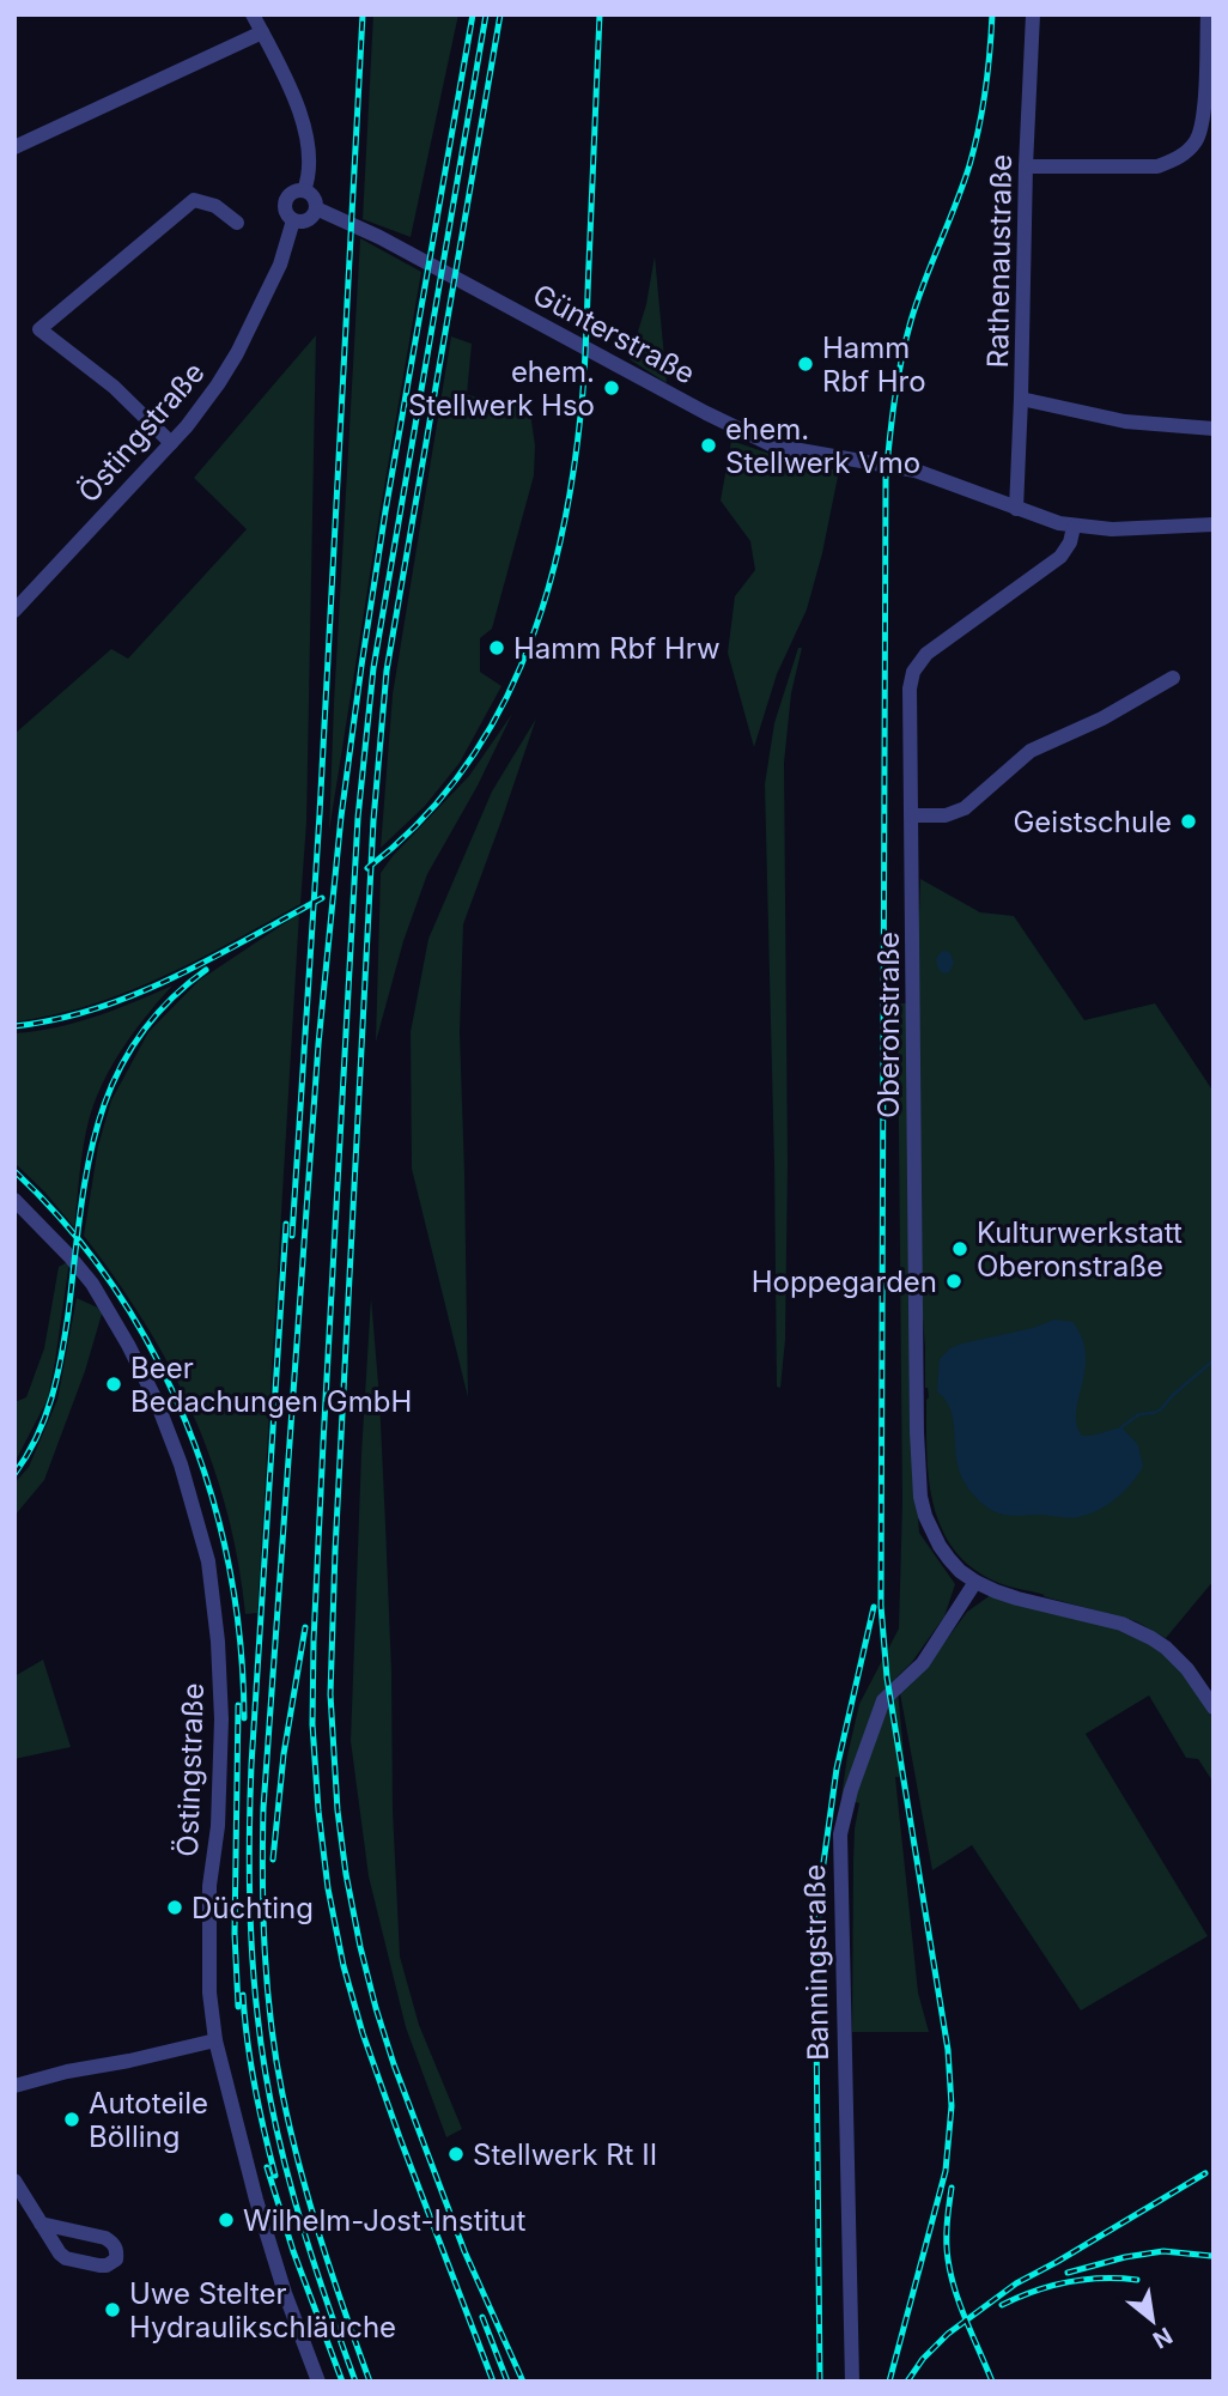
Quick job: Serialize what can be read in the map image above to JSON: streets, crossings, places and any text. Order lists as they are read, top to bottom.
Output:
{
  "streets": {
    "street": [
      "Rathenaustraße",
      "Günterstraße",
      "Östingstraße",
      "Oberonstraße",
      "Banningstraße"
    ]
  },
  "crossings": [
    ["Rathenaustraße", "Günterstraße"],
    ["Günterstraße", "Östingstraße"],
    ["Günterstraße", "Oberonstraße"],
    ["Oberonstraße", "Banningstraße"]
  ],
  "places": [
    "Hamm Rbf Hro",
    "ehem. Stellwerk Hso",
    "ehem. Stellwerk Vmo",
    "Hamm Rbf Hrw",
    "Geistschule",
    "Kulturwerkstatt Oberonstraße",
    "Hoppegarden",
    "Beer Bedachungen GmbH",
    "Düchting",
    "Autoteile Bölling",
    "Stellwerk Rt II",
    "Wilhelm-Jost-Institut",
    "Uwe Stelter Hydraulikschläuche"
  ],
  "north": "bottom right"
}
